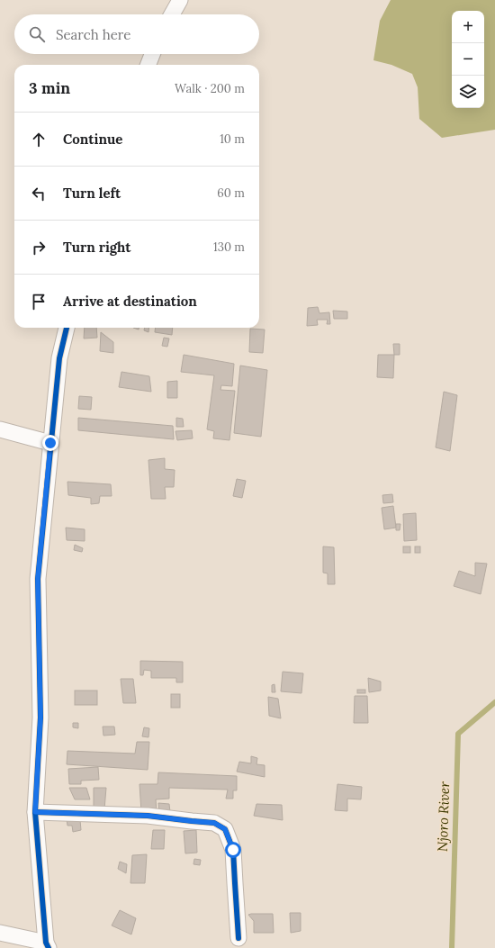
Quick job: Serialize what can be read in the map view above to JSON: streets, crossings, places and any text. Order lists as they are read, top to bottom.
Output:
{
  "water": ["Njoro River"],
  "page": {
    "map_buttons": ["+", "−"],
    "search": "Search here",
    "heading": ["3 min", "Walk · 200 m"],
    "list": [
      ["Continue", "10 m"],
      ["Turn left", "60 m"],
      ["Turn right", "130 m"],
      "Arrive at destination"
    ]
  }
}
